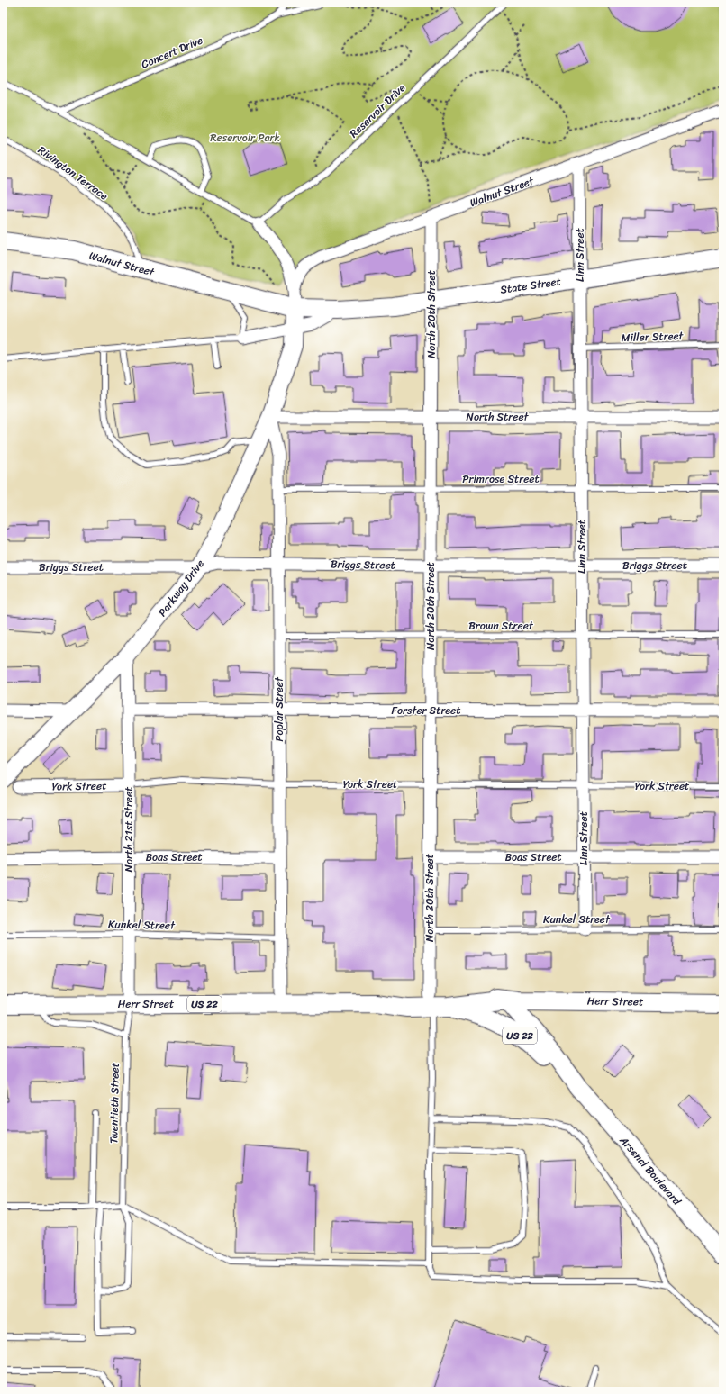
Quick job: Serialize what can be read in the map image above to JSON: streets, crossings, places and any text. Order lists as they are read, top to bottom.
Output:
{
  "streets": {
    "main road": [
      "Walnut Street",
      "State Street",
      "Herr Street",
      "US 22",
      "Arsenal Boulevard"
    ],
    "street": [
      "Linn Street",
      "North 20th Street",
      "North Street",
      "Briggs Street",
      "Parkway Drive",
      "Poplar Street",
      "Forster Street",
      "York Street",
      "North 21st Street",
      "Boas Street"
    ],
    "lane": [
      "Concert Drive",
      "Reservoir Drive",
      "Rivington Terrace",
      "Miller Street",
      "Primrose Street",
      "Brown Street",
      "Kunkel Street",
      "Twentieth Street"
    ]
  },
  "crossings": [
    ["Rivington Terrace", "Walnut Street"],
    ["Walnut Street", "Linn Street"],
    ["Walnut Street", "State Street"],
    ["Walnut Street", "North 20th Street"],
    ["Walnut Street", "Parkway Drive"],
    ["Linn Street", "State Street"],
    ["Linn Street", "Miller Street"],
    ["Linn Street", "North Street"],
    ["Linn Street", "Primrose Street"],
    ["Linn Street", "Briggs Street"],
    ["Linn Street", "Brown Street"],
    ["Linn Street", "Forster Street"],
    ["Linn Street", "York Street"],
    ["Linn Street", "Boas Street"],
    ["Linn Street", "Kunkel Street"],
    ["State Street", "North 20th Street"],
    ["State Street", "Parkway Drive"],
    ["North 20th Street", "North Street"],
    ["North 20th Street", "Primrose Street"],
    ["North 20th Street", "Briggs Street"],
    ["North 20th Street", "Brown Street"],
    ["North 20th Street", "Forster Street"],
    ["North 20th Street", "York Street"],
    ["North 20th Street", "Boas Street"],
    ["North 20th Street", "Kunkel Street"],
    ["North 20th Street", "Herr Street"],
    ["North 20th Street", "Arsenal Boulevard"],
    ["North Street", "Parkway Drive"],
    ["North Street", "Poplar Street"],
    ["Primrose Street", "Poplar Street"],
    ["Briggs Street", "Parkway Drive"],
    ["Briggs Street", "Poplar Street"],
    ["Parkway Drive", "Poplar Street"],
    ["Parkway Drive", "North 21st Street"],
    ["Brown Street", "Poplar Street"],
    ["Poplar Street", "Forster Street"],
    ["Poplar Street", "York Street"],
    ["Poplar Street", "Boas Street"],
    ["Poplar Street", "Kunkel Street"],
    ["Poplar Street", "Herr Street"],
    ["Forster Street", "North 21st Street"],
    ["York Street", "North 21st Street"],
    ["North 21st Street", "Boas Street"],
    ["North 21st Street", "Kunkel Street"],
    ["North 21st Street", "Herr Street"],
    ["North 21st Street", "Twentieth Street"],
    ["Herr Street", "Twentieth Street"],
    ["Herr Street", "Arsenal Boulevard"]
  ],
  "parks": ["Reservoir Park"]
}
